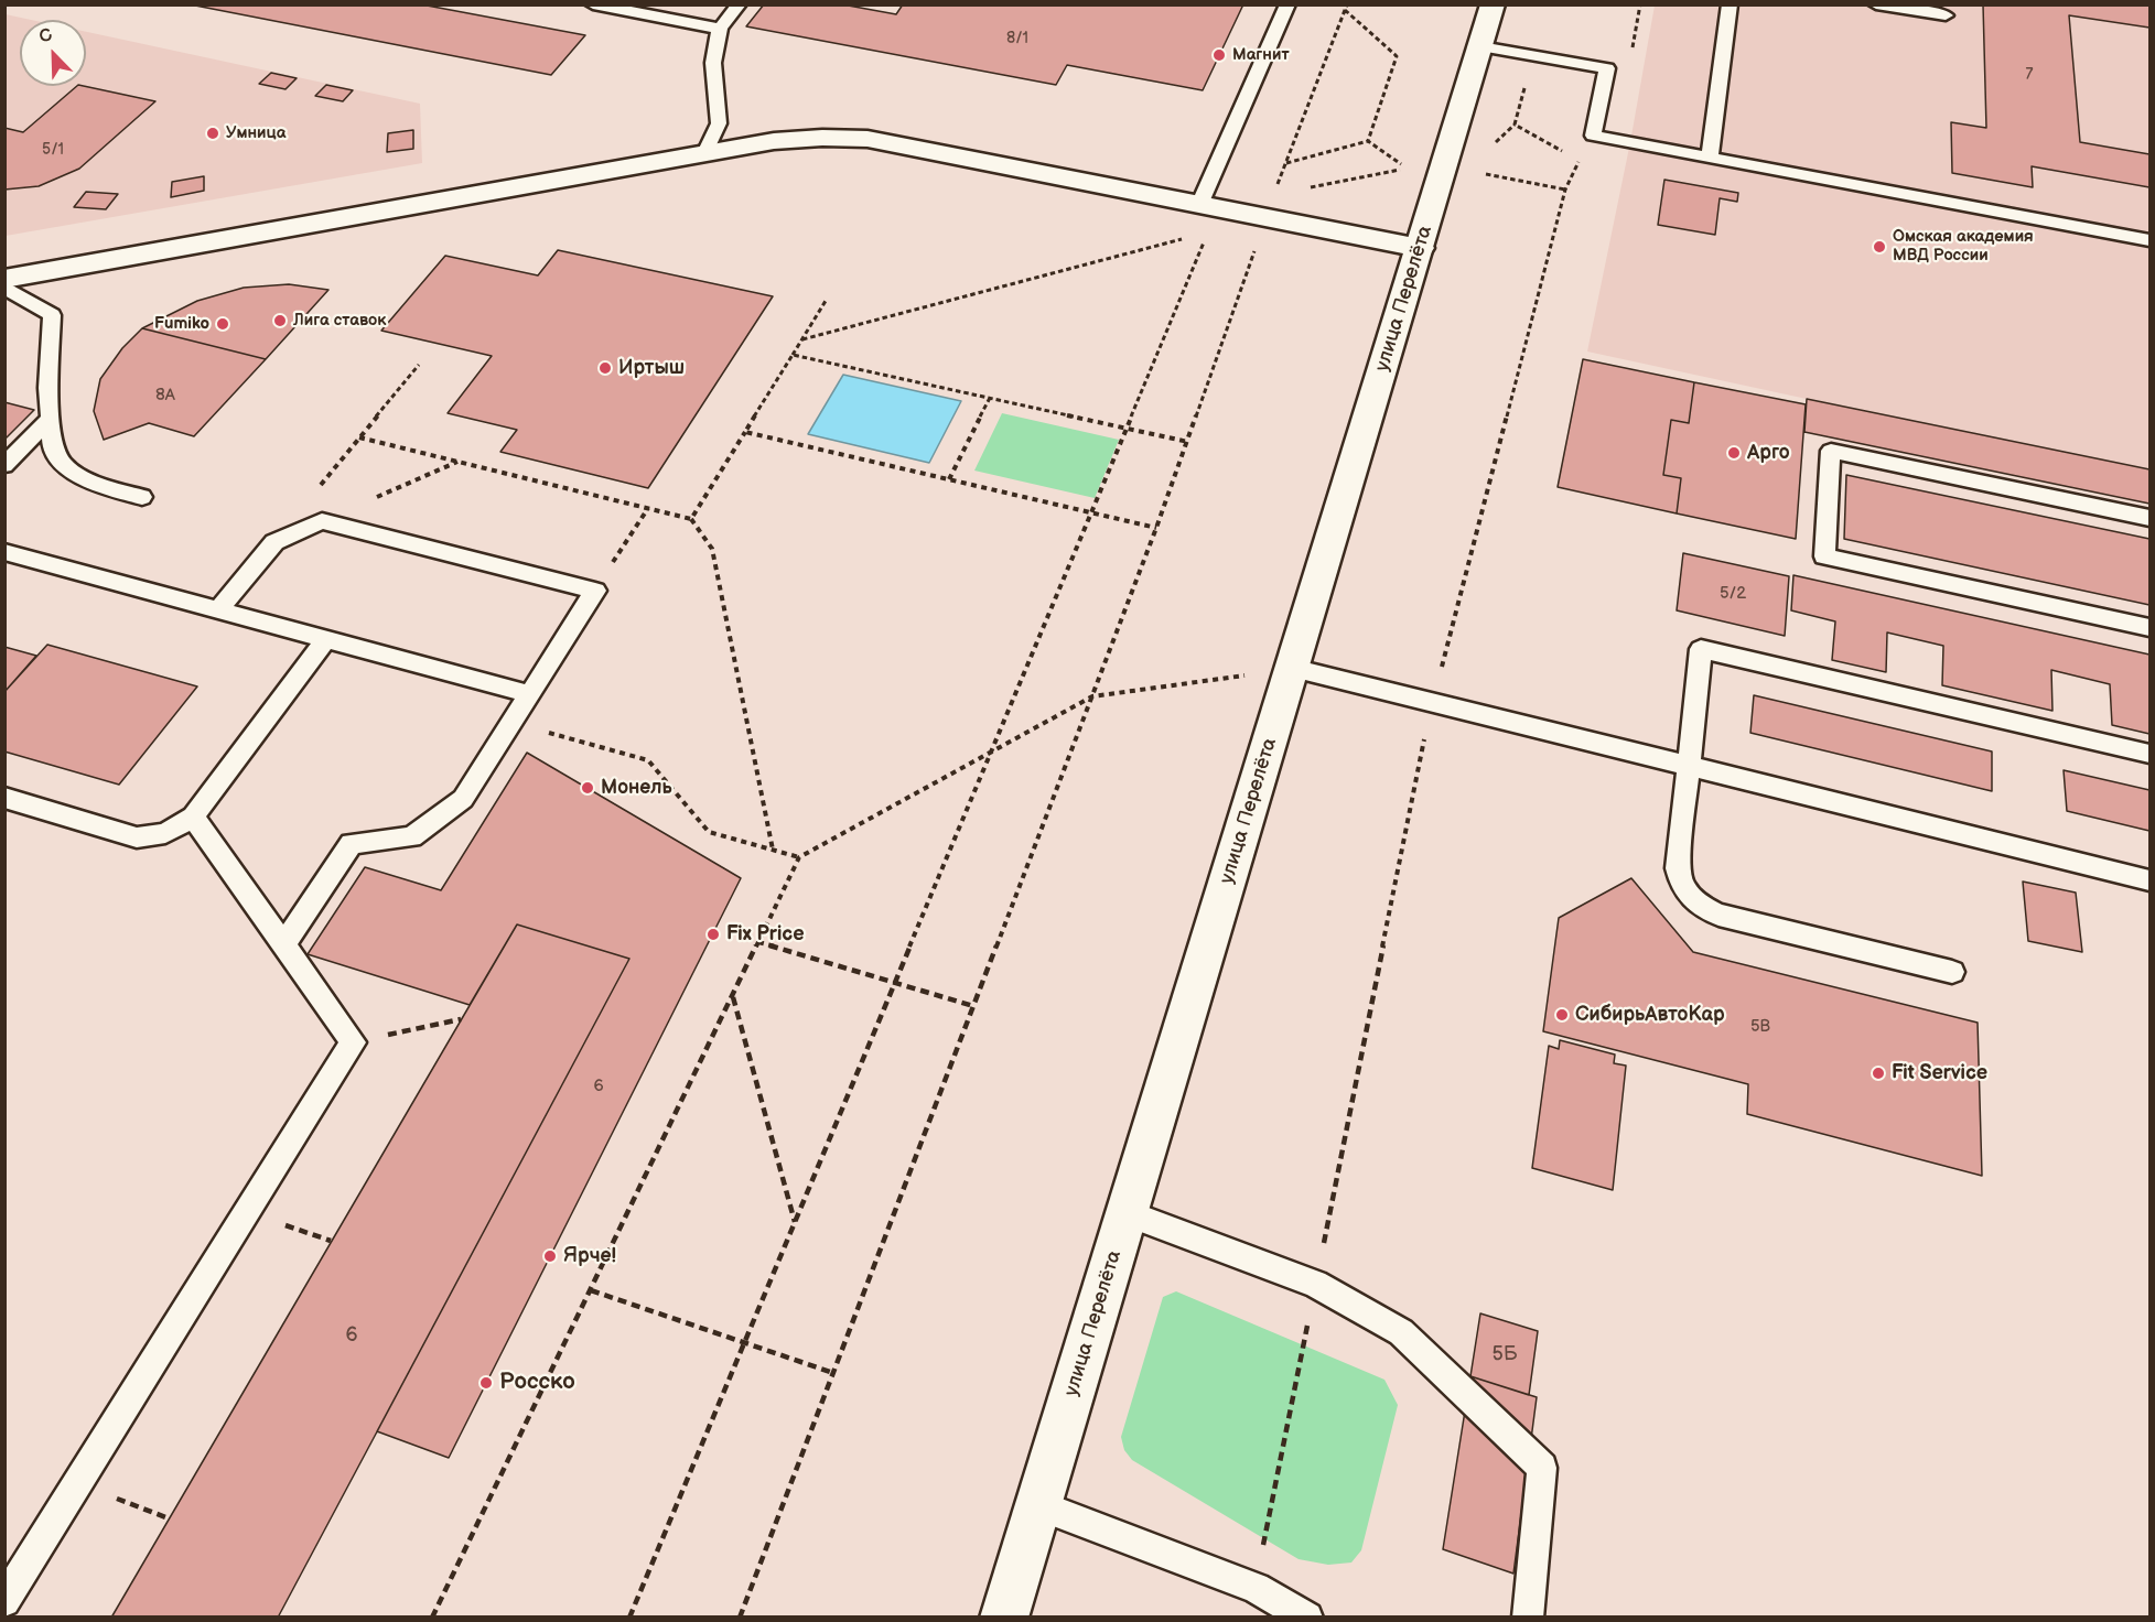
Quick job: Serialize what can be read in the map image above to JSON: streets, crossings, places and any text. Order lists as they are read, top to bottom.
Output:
{
  "streets": {
    "main road": ["улица Перелёта"]
  },
  "places": [
    "Магнит",
    "Умница",
    "Омская академия МВД России",
    "Лига ставок",
    "Fumiko",
    "Иртыш",
    "Арго",
    "Монель",
    "Fix Price",
    "СибирьАвтоКар",
    "Fit Service",
    "Ярче!",
    "Росско"
  ],
  "house_numbers": [
    "8/1",
    "7",
    "5/1",
    "8А",
    "5/2",
    "5В",
    "6",
    "6",
    "5Б"
  ],
  "north": "top left"
}
